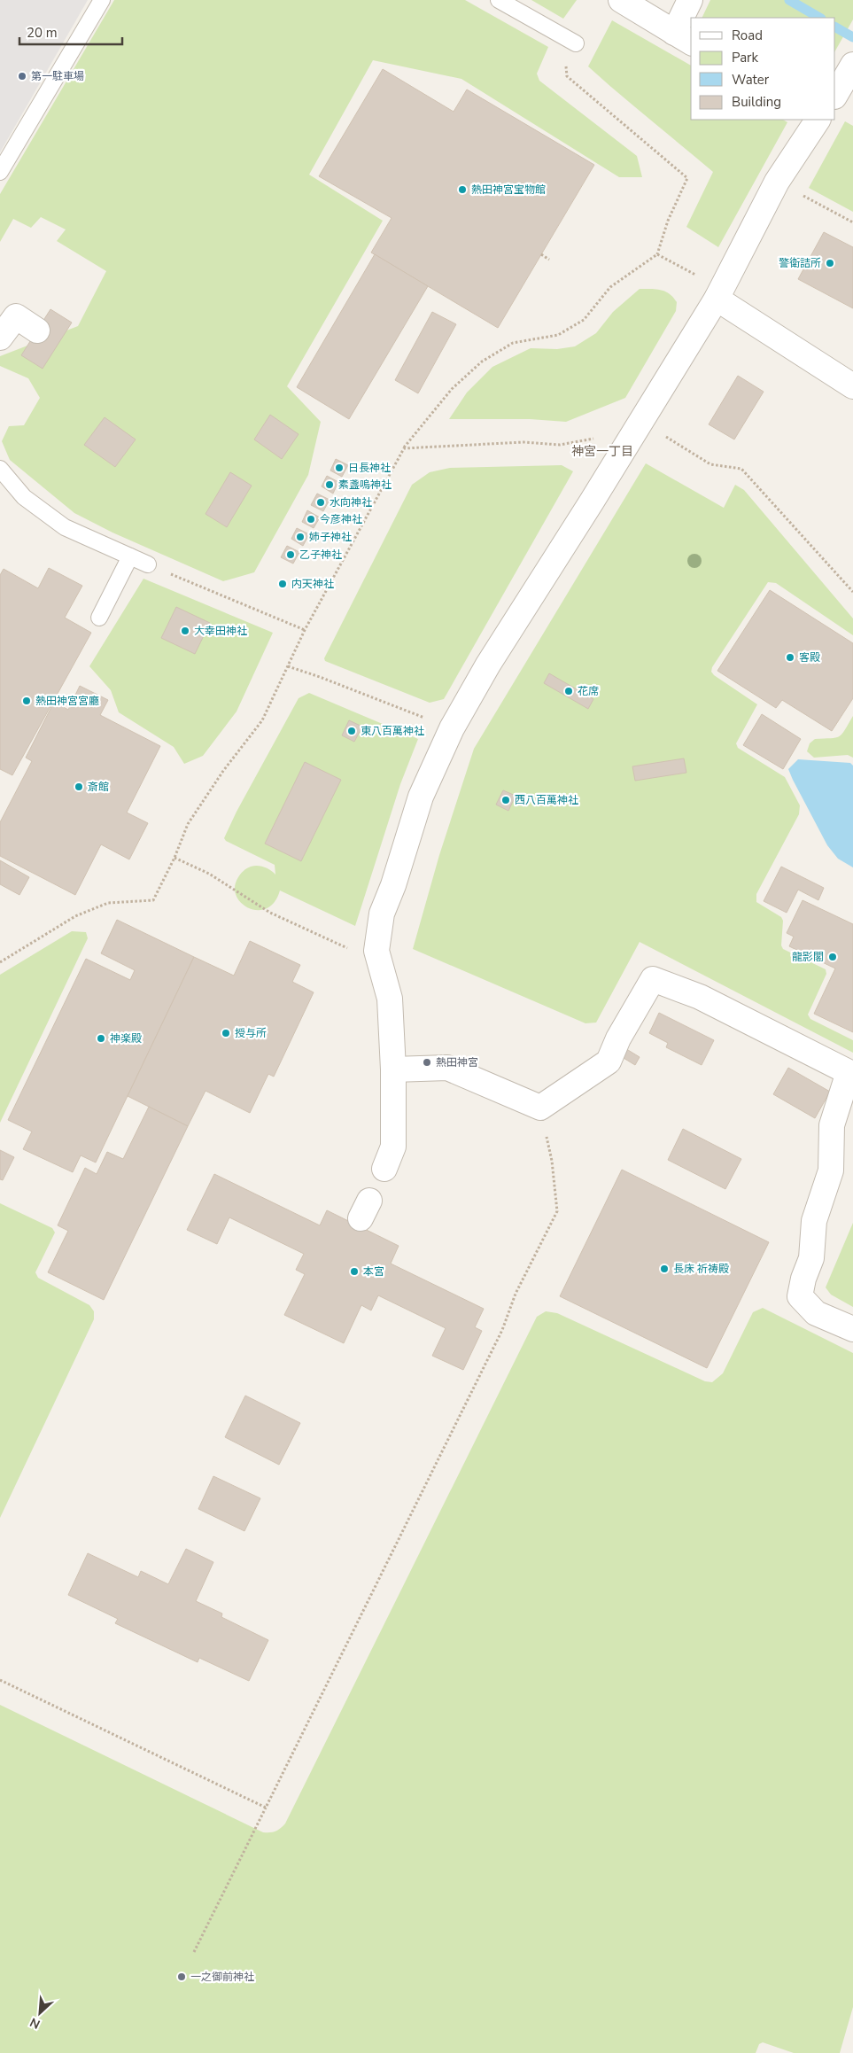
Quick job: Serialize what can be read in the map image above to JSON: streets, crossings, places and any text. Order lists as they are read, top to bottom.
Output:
{
  "districts": ["神宮一丁目"],
  "places": [
    "第一駐車場",
    "熱田神宮宝物館",
    "警衛詰所",
    "日長神社",
    "素盞嗚神社",
    "水向神社",
    "今彦神社",
    "姉子神社",
    "乙子神社",
    "内天神社",
    "大幸田神社",
    "客殿",
    "花席",
    "熱田神宮宮廳",
    "東八百萬神社",
    "斎館",
    "西八百萬神社",
    "龍影閣",
    "授与所",
    "神楽殿",
    "熱田神宮",
    "長床 祈祷殿",
    "本宮",
    "一之御前神社"
  ],
  "legend": [
    "Road",
    "Park",
    "Water",
    "Building"
  ],
  "scale_bar": "20 m",
  "north": "bottom left"
}
